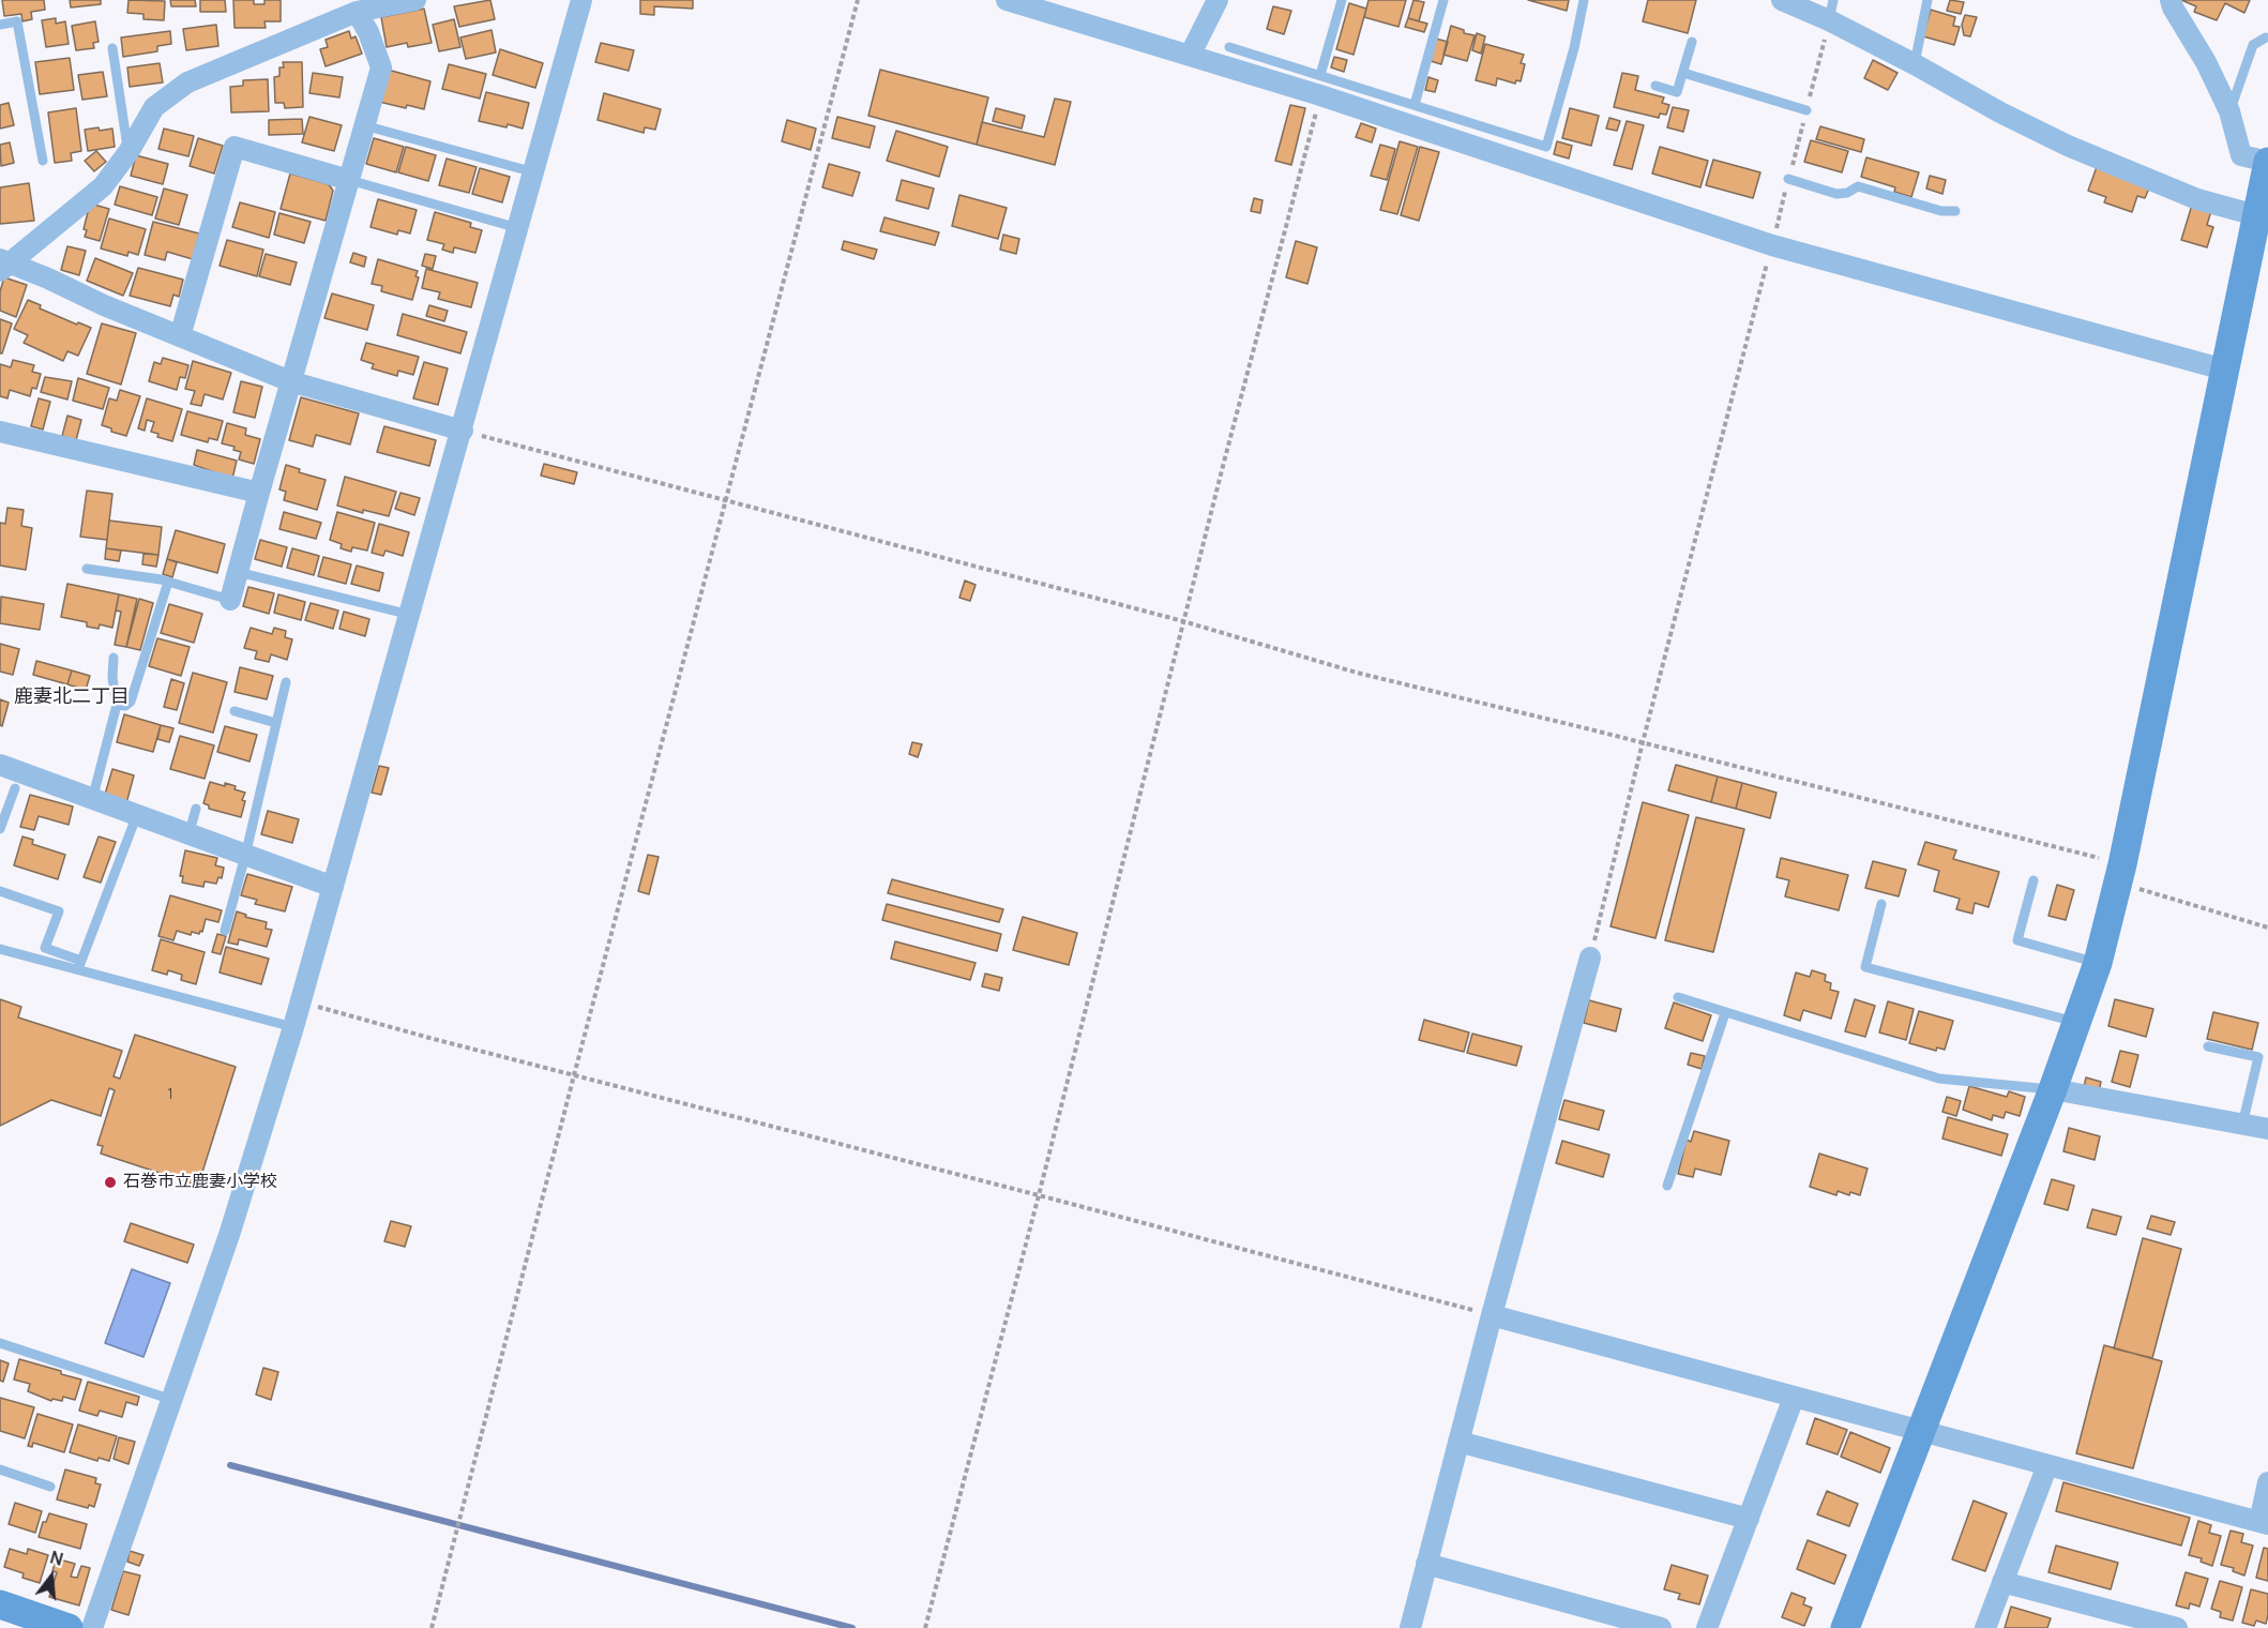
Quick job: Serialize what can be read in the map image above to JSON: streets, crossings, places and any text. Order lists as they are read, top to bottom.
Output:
{
  "districts": ["鹿妻北二丁目"],
  "places": ["石巻市立鹿妻小学校"],
  "house_numbers": ["1"],
  "north": "top"
}
